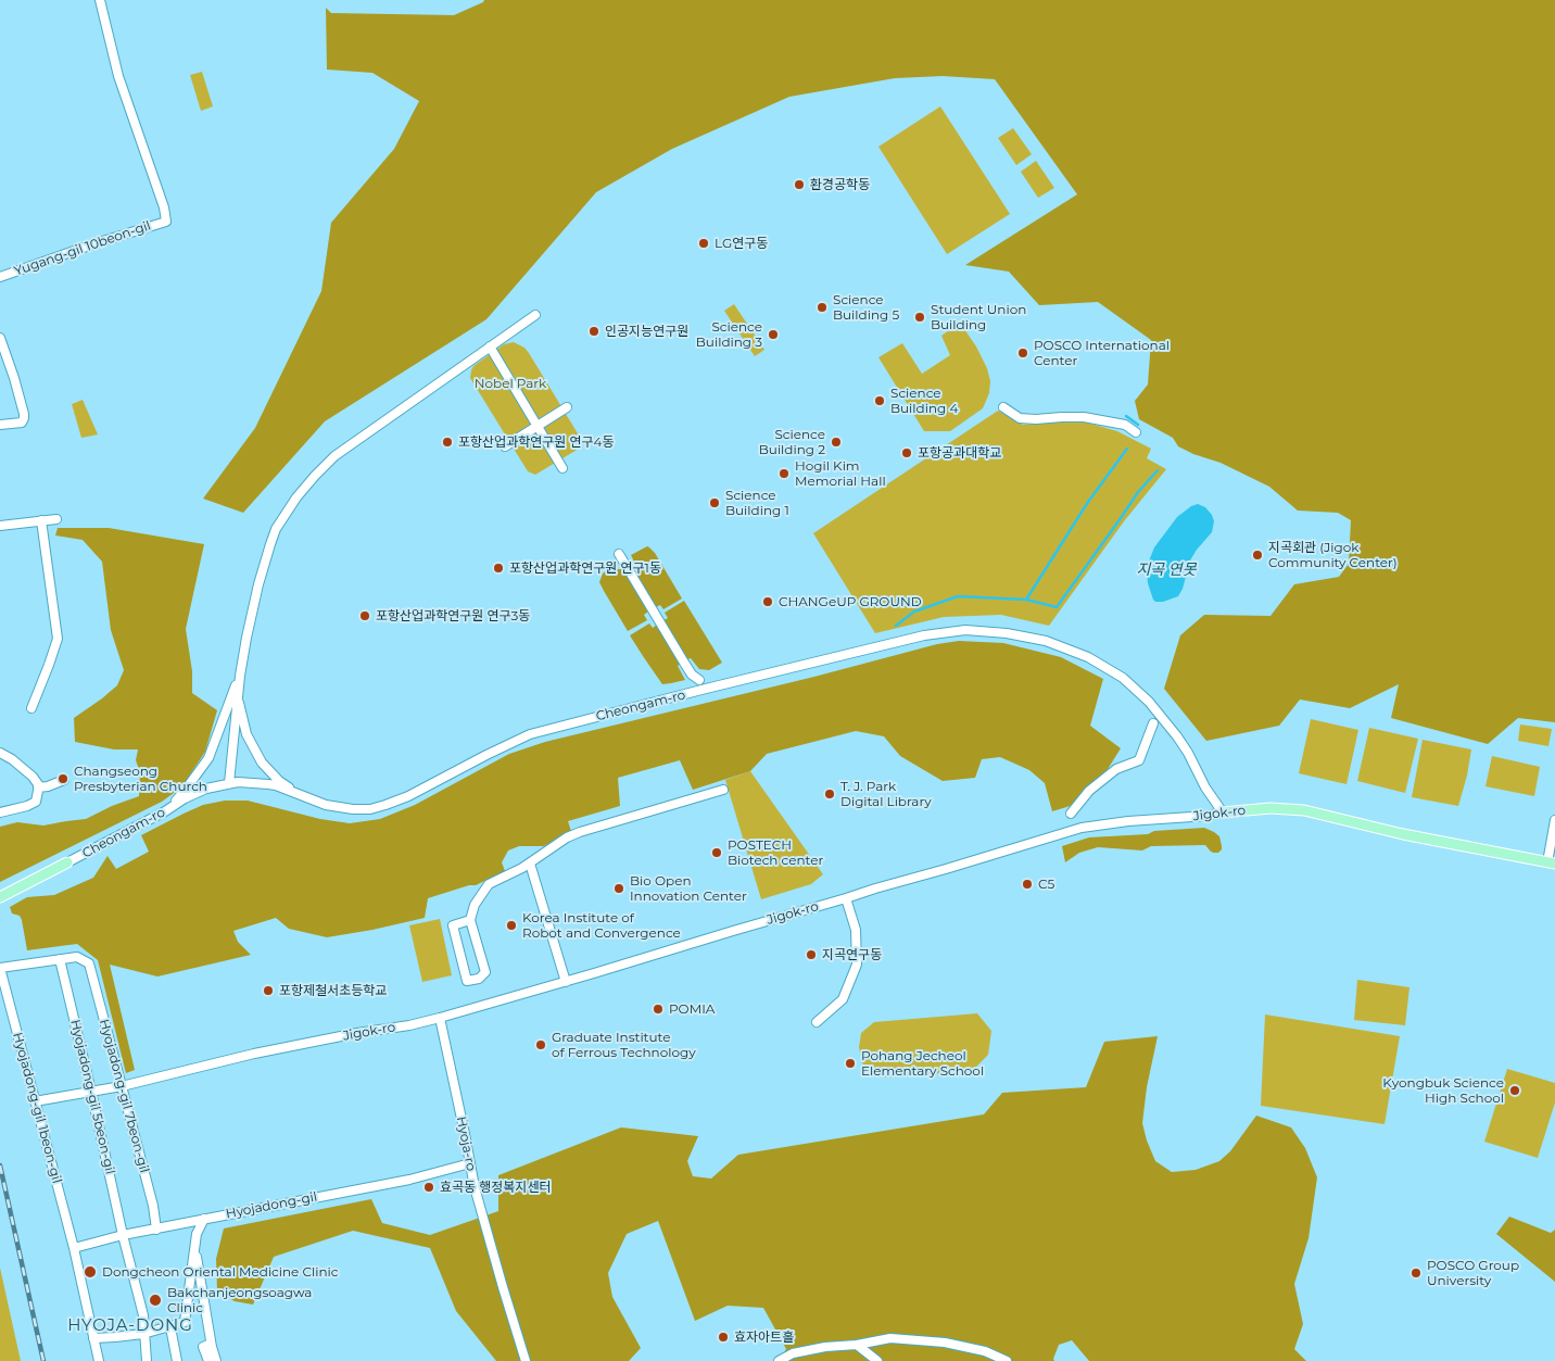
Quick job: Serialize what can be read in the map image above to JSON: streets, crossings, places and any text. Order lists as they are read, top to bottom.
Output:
{
  "streets": {
    "main road": ["Cheongam-ro", "Jigok-ro"],
    "street": [
      "Yugang-gil 10beon-gil",
      "Hyojadong-gil 7beon-gil",
      "Hyojadong-gil 5beon-gil",
      "Hyojadong-gil 1beon-gil",
      "Hyoja-ro",
      "Hyojadong-gil"
    ]
  },
  "crossings": [
    ["Cheongam-ro", "Jigok-ro"],
    ["Jigok-ro", "Hyojadong-gil 7beon-gil"],
    ["Jigok-ro", "Hyojadong-gil 5beon-gil"],
    ["Jigok-ro", "Hyojadong-gil 1beon-gil"],
    ["Jigok-ro", "Hyoja-ro"],
    ["Hyojadong-gil 7beon-gil", "Hyojadong-gil 5beon-gil"],
    ["Hyojadong-gil 7beon-gil", "Hyojadong-gil"],
    ["Hyojadong-gil 5beon-gil", "Hyojadong-gil"],
    ["Hyojadong-gil 1beon-gil", "Hyojadong-gil"],
    ["Hyoja-ro", "Hyojadong-gil"]
  ],
  "districts": ["HYOJA-DONG"],
  "water": ["지곡 연못"],
  "parks": ["Nobel Park"],
  "places": [
    "환경공학동",
    "LG연구동",
    "Science Building 5",
    "Student Union Building",
    "인공지능연구원",
    "Science Building 3",
    "POSCO International Center",
    "Science Building 4",
    "포항산업과학연구원 연구4동",
    "Science Building 2",
    "포항공과대학교",
    "Hogil Kim Memorial Hall",
    "Science Building 1",
    "지곡회관 (Jigok Community Center)",
    "포항산업과학연구원 연구1동",
    "CHANGeUP GROUND",
    "포항산업과학연구원 연구3동",
    "Changseong Presbyterian Church",
    "T. J. Park Digital Library",
    "POSTECH Biotech center",
    "C5",
    "Bio Open Innovation Center",
    "Korea Institute of Robot and Convergence",
    "지곡연구동",
    "포항제철서초등학교",
    "POMIA",
    "Graduate Institute of Ferrous Technology",
    "Pohang Jecheol Elementary School",
    "Kyongbuk Science High School",
    "효곡동 행정복지센터",
    "Dongcheon Oriental Medicine Clinic",
    "POSCO Group University",
    "Bakchanjeongsoagwa Clinic",
    "효자아트홀"
  ]
}
